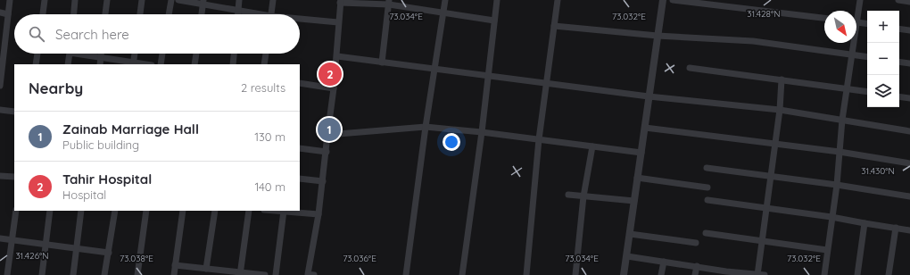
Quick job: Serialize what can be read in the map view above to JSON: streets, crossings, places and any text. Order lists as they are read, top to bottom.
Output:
{
  "north": "bottom right",
  "page": {
    "map_buttons": ["+", "−"],
    "search": "Search here",
    "pins": ["2", "1"],
    "heading": ["Nearby", "2 results"],
    "list": [
      {
        "mark": "1",
        "name": "Zainab Marriage Hall",
        "note": "Public building",
        "value": "130 m"
      },
      {
        "mark": "2",
        "name": "Tahir Hospital",
        "note": "Hospital",
        "value": "140 m"
      }
    ]
  },
  "coordinates": [
    "31.428°N",
    "73.032°E",
    "73.034°E",
    "31.430°N",
    "31.426°N",
    "73.038°E",
    "73.036°E"
  ]
}
